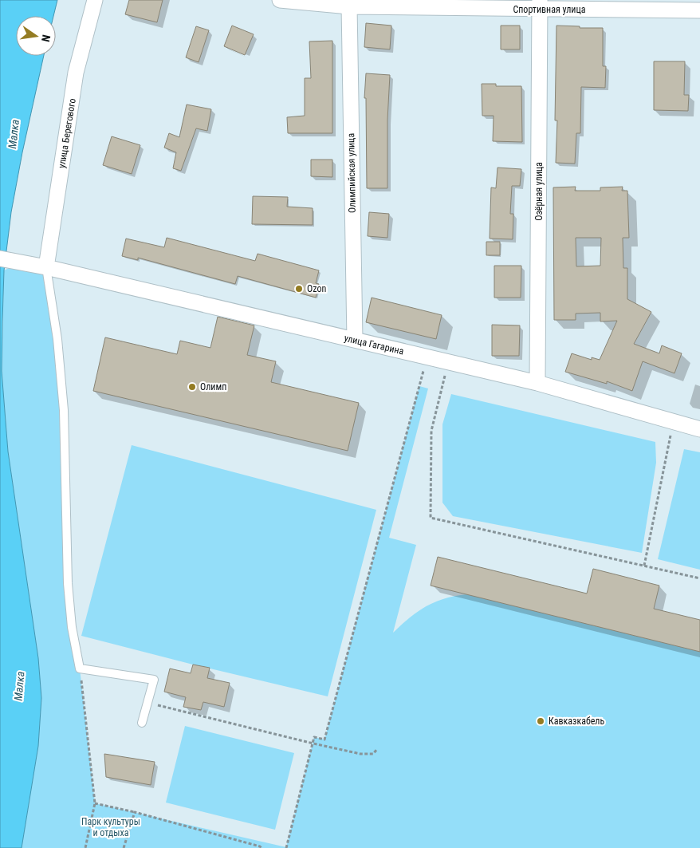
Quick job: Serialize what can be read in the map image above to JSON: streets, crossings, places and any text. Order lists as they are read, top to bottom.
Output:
{
  "streets": {
    "street": [
      "Спортивная улица",
      "улица Берегового",
      "Олимпийская улица",
      "Озёрная улица",
      "улица Гагарина"
    ]
  },
  "crossings": [
    ["Спортивная улица", "Олимпийская улица"],
    ["Спортивная улица", "Озёрная улица"],
    ["улица Берегового", "улица Гагарина"],
    ["Олимпийская улица", "улица Гагарина"],
    ["Озёрная улица", "улица Гагарина"]
  ],
  "water": ["Малка"],
  "parks": ["Парк культуры и отдыха"],
  "places": ["Ozon", "Олимп", "Кавказкабель"],
  "north": "right"
}
